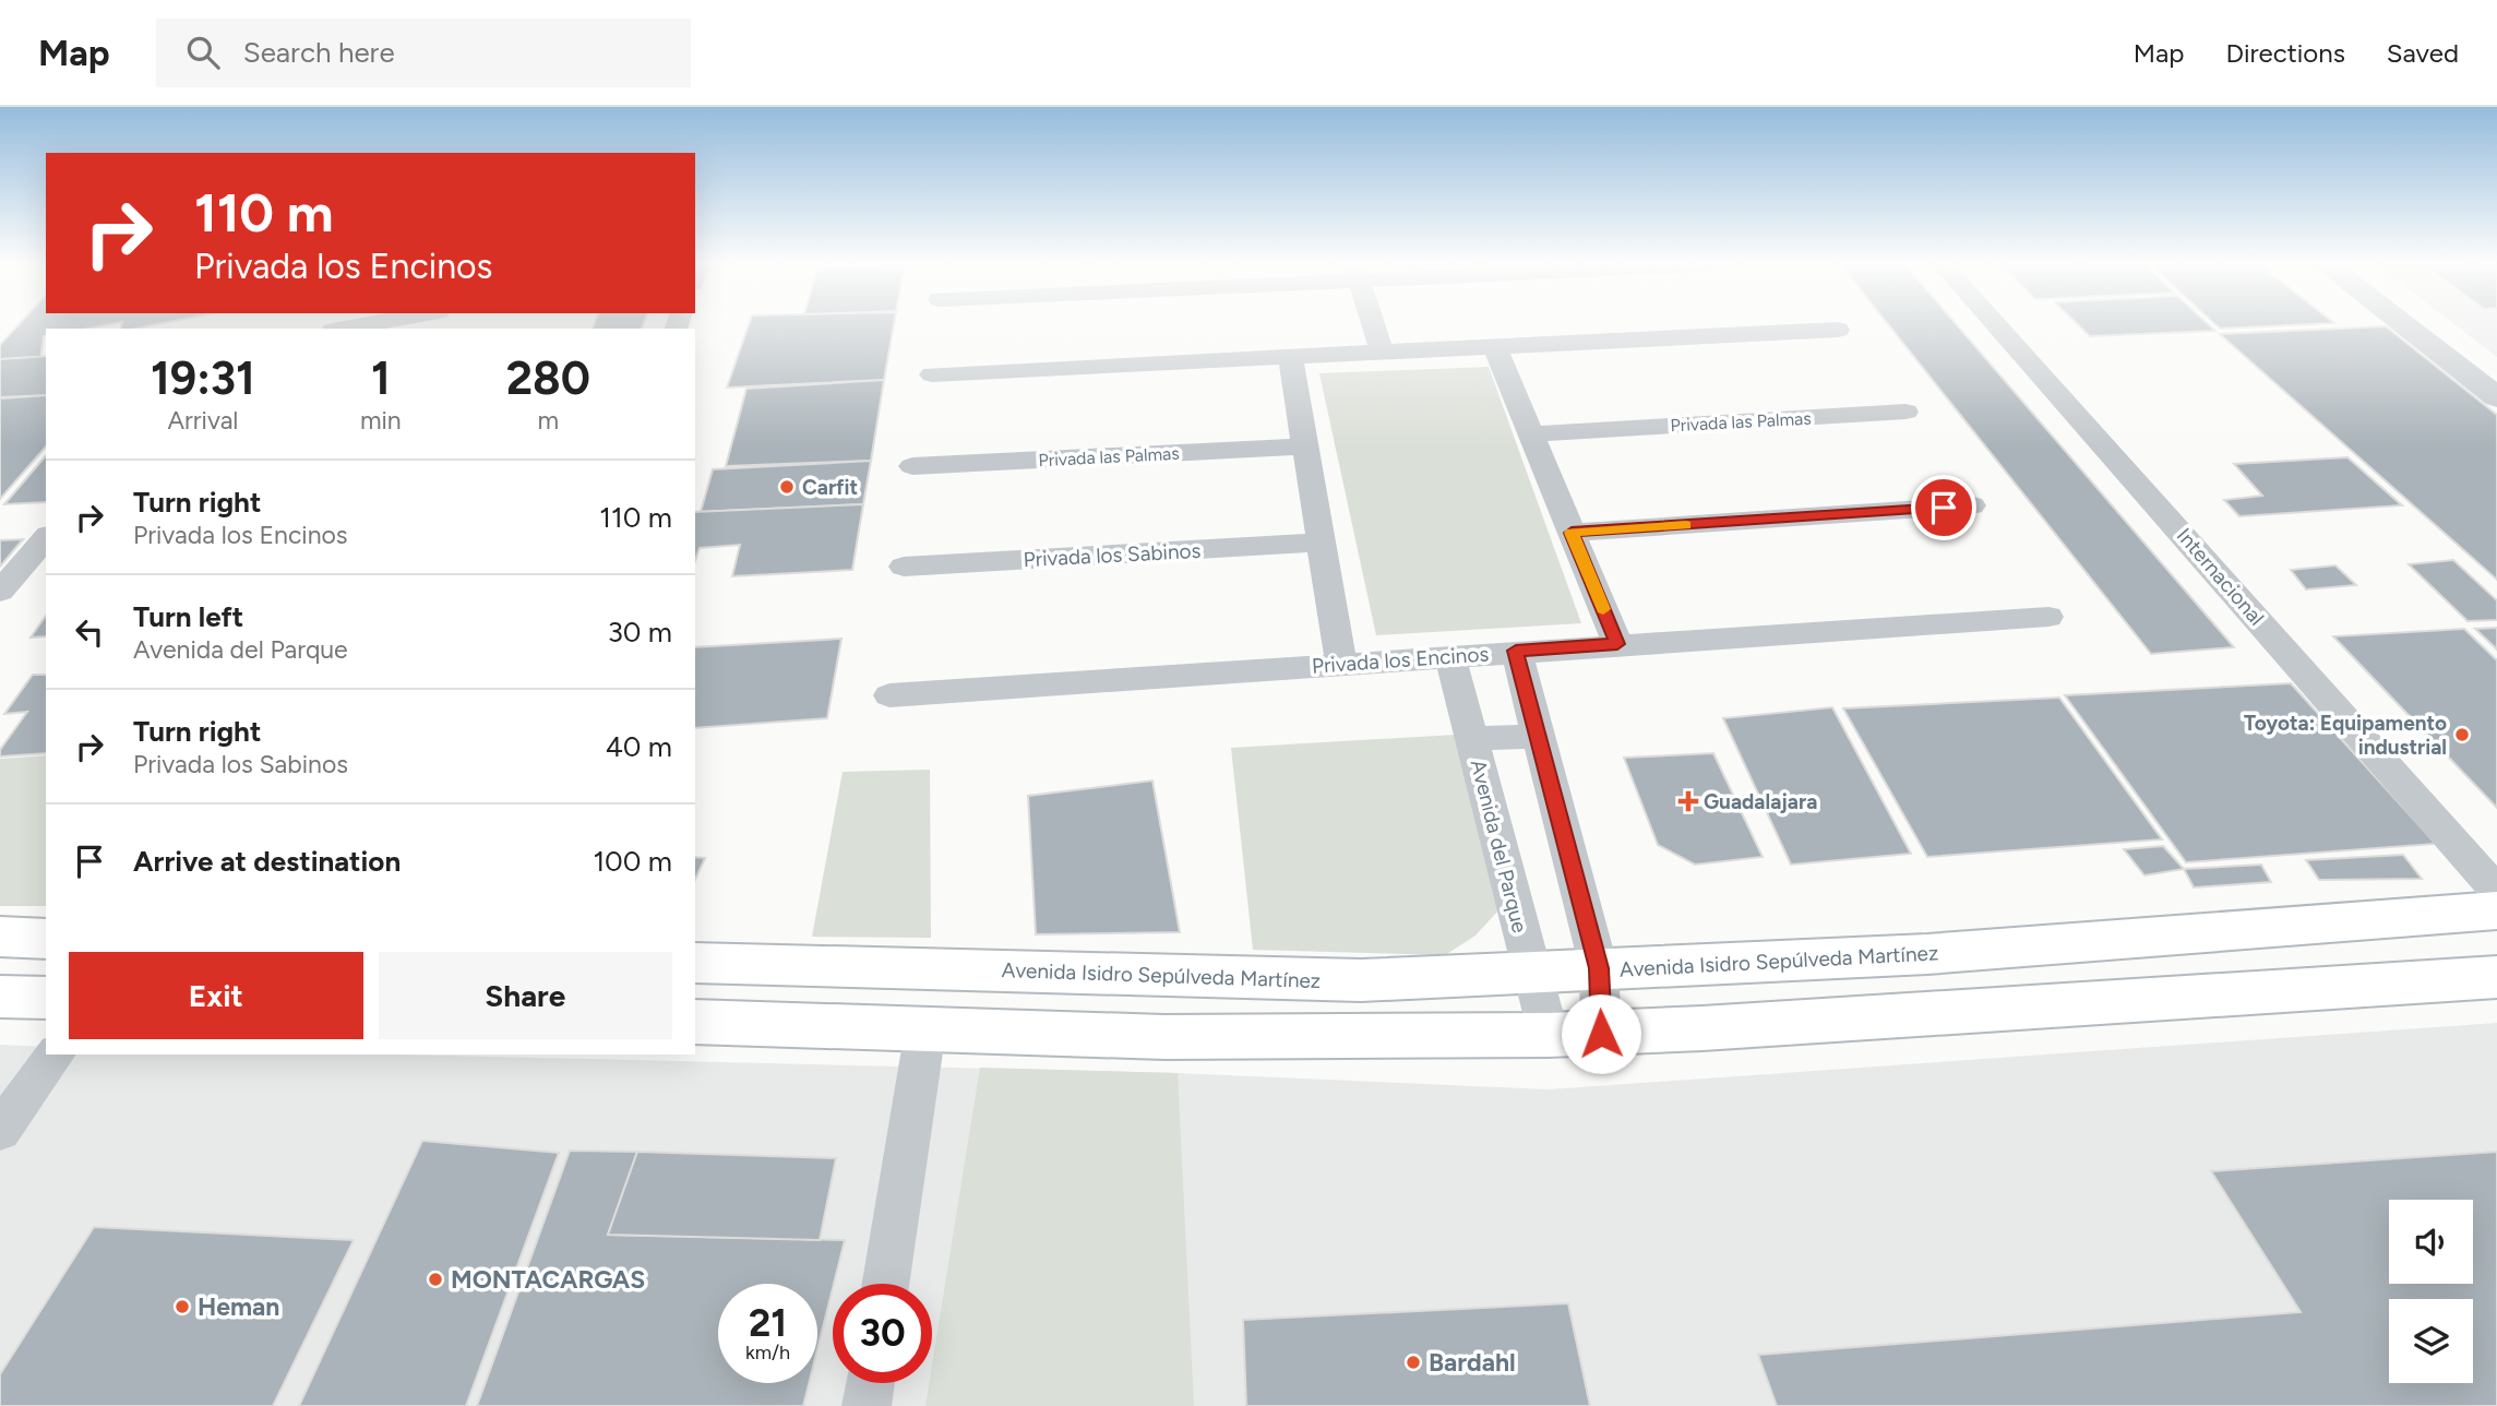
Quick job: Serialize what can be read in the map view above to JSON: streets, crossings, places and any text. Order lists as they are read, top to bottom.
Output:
{
  "streets": {
    "main road": ["Avenida Isidro Sepúlveda Martínez"],
    "street": [
      "Privada las Palmas",
      "Privada los Sabinos",
      "Internacional",
      "Privada los Encinos",
      "Avenida del Parque"
    ]
  },
  "crossings": [
    ["Privada los Encinos", "Avenida del Parque"],
    ["Avenida del Parque", "Avenida Isidro Sepúlveda Martínez"]
  ],
  "places": {
    "other": [
      "Carfit",
      "Toyota: Equipamento industrial",
      "MONTACARGAS",
      "Heman",
      "Bardahl"
    ],
    "health": ["Guadalajara"]
  },
  "page": {
    "header": "Map",
    "search": "Search here",
    "nav": ["Map", "Directions", "Saved"],
    "turn": ["110 m", "Privada los Encinos"],
    "eta": [
      "19:31",
      "Arrival",
      "1",
      "min",
      "280",
      "m"
    ],
    "list": [
      {
        "name": "Turn right",
        "note": "Privada los Encinos",
        "value": "110 m"
      },
      {
        "name": "Turn left",
        "note": "Avenida del Parque",
        "value": "30 m"
      },
      {
        "name": "Turn right",
        "note": "Privada los Sabinos",
        "value": "40 m"
      },
      {
        "name": "Arrive at destination",
        "value": "100 m"
      }
    ],
    "buttons": ["Exit", "Share"],
    "speed": "21 km/h",
    "limit": "30"
  }
}
